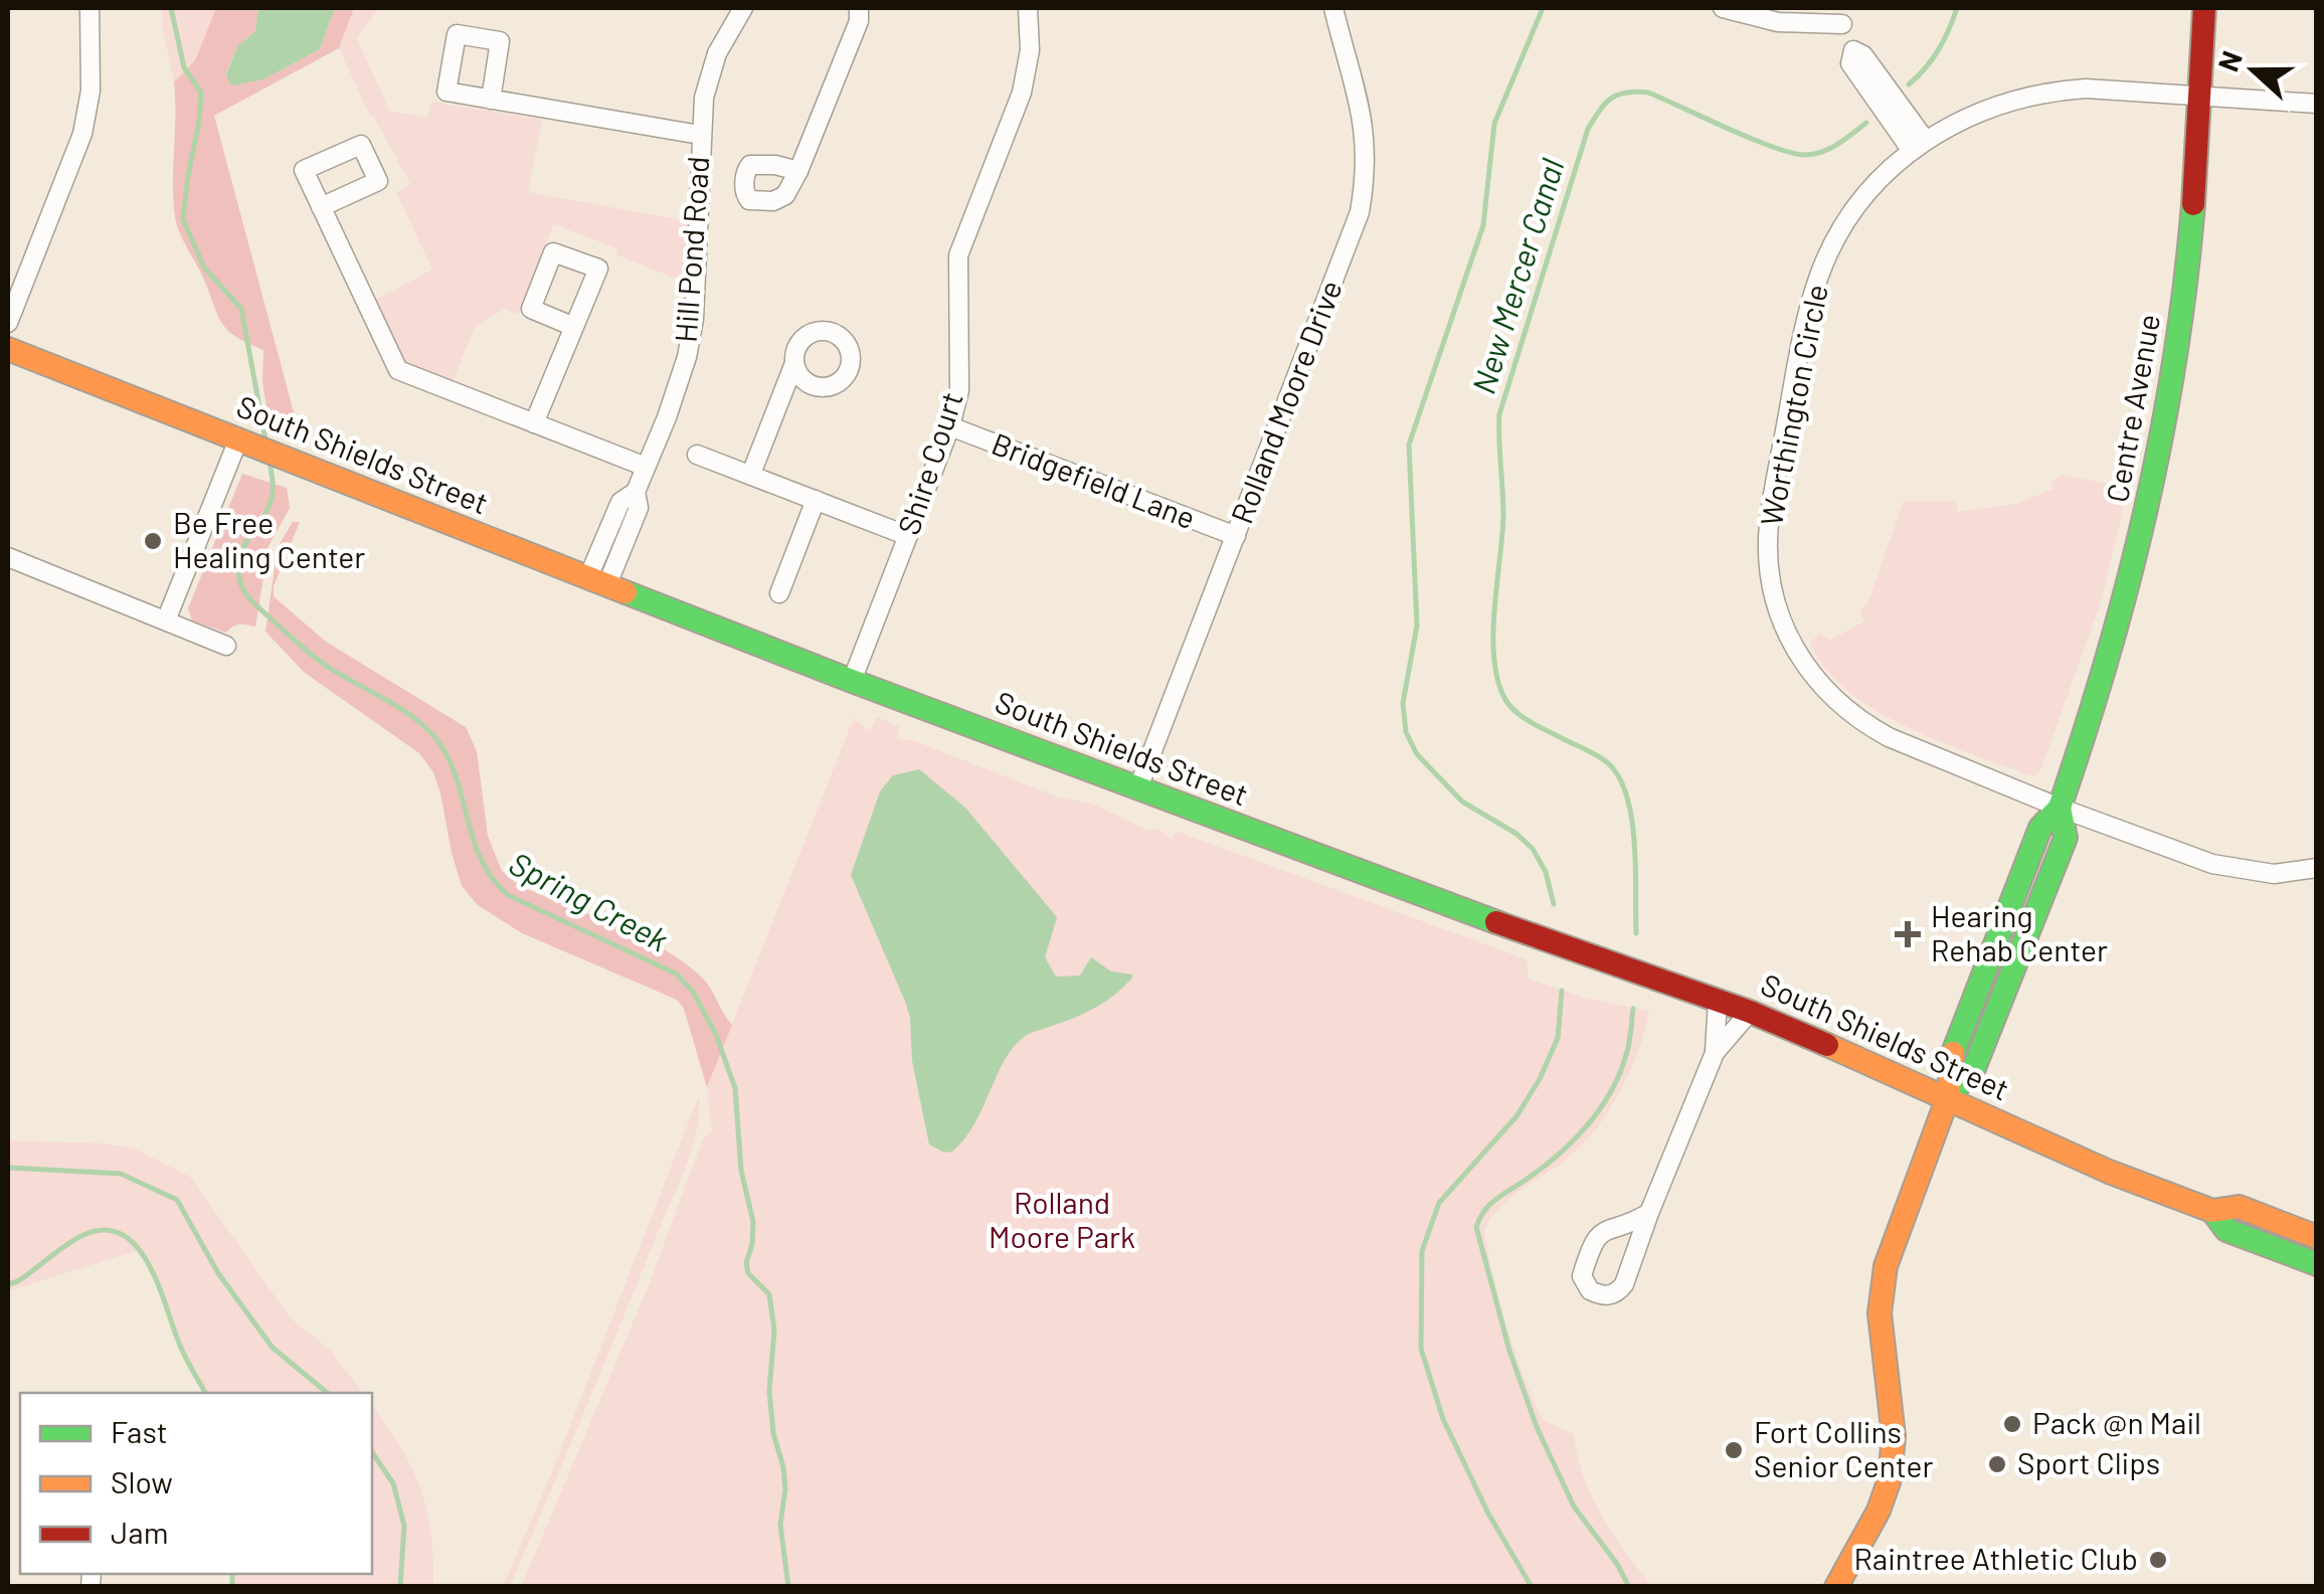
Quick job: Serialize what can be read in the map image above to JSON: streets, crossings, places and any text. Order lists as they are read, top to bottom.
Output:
{
  "streets": {
    "main road": ["Centre Avenue", "South Shields Street"],
    "street": [
      "Hill Pond Road",
      "Rolland Moore Drive",
      "Worthington Circle",
      "Shire Court",
      "Bridgefield Lane"
    ]
  },
  "crossings": [
    ["Hill Pond Road", "South Shields Street"],
    ["Rolland Moore Drive", "South Shields Street"],
    ["Rolland Moore Drive", "Bridgefield Lane"],
    ["Worthington Circle", "Centre Avenue"],
    ["Centre Avenue", "South Shields Street"],
    ["South Shields Street", "Shire Court"],
    ["Shire Court", "Bridgefield Lane"]
  ],
  "water": ["New Mercer Canal", "Spring Creek"],
  "parks": ["Rolland Moore Park"],
  "places": {
    "other": [
      "Be Free Healing Center",
      "Pack @n Mail",
      "Fort Collins Senior Center",
      "Sport Clips",
      "Raintree Athletic Club"
    ],
    "health": ["Hearing Rehab Center"]
  },
  "legend": ["Fast", "Slow", "Jam"],
  "north": "left"
}
